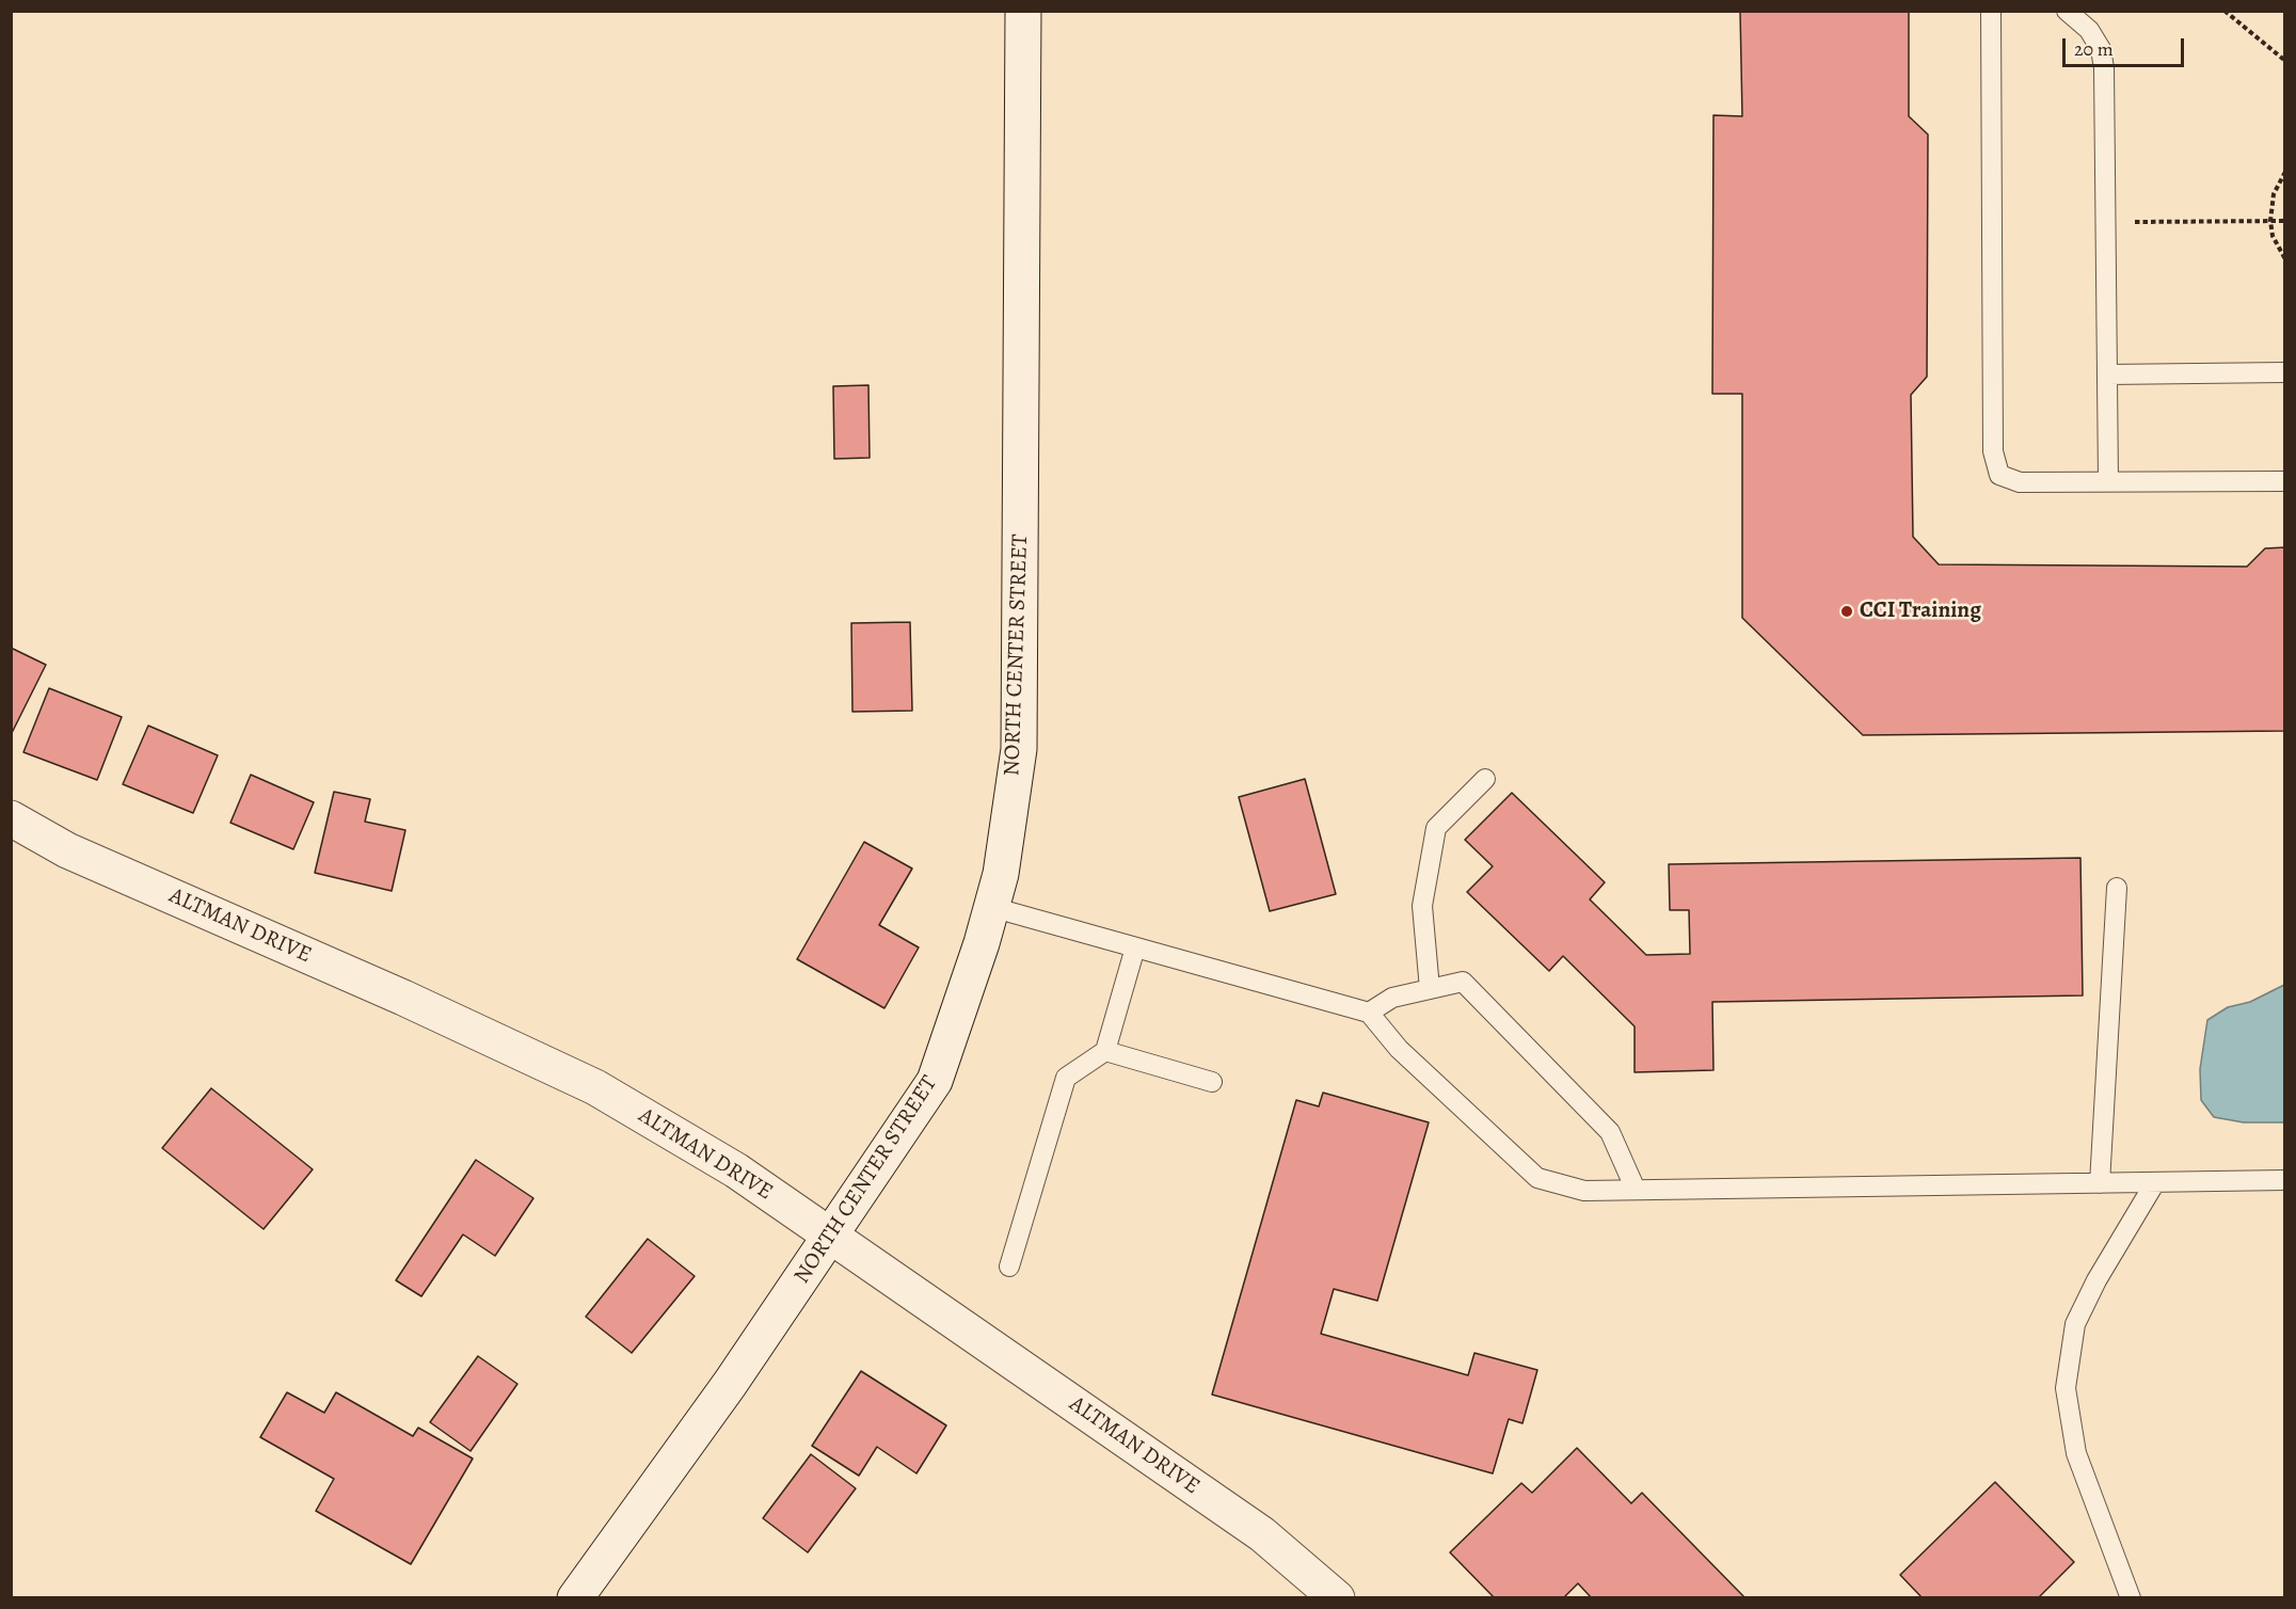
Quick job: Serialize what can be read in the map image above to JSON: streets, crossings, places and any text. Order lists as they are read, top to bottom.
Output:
{
  "streets": {
    "main road": ["NORTH CENTER STREET", "ALTMAN DRIVE"]
  },
  "crossings": [
    ["NORTH CENTER STREET", "ALTMAN DRIVE"]
  ],
  "places": ["CCI Training"],
  "scale_bar": "20 m"
}
